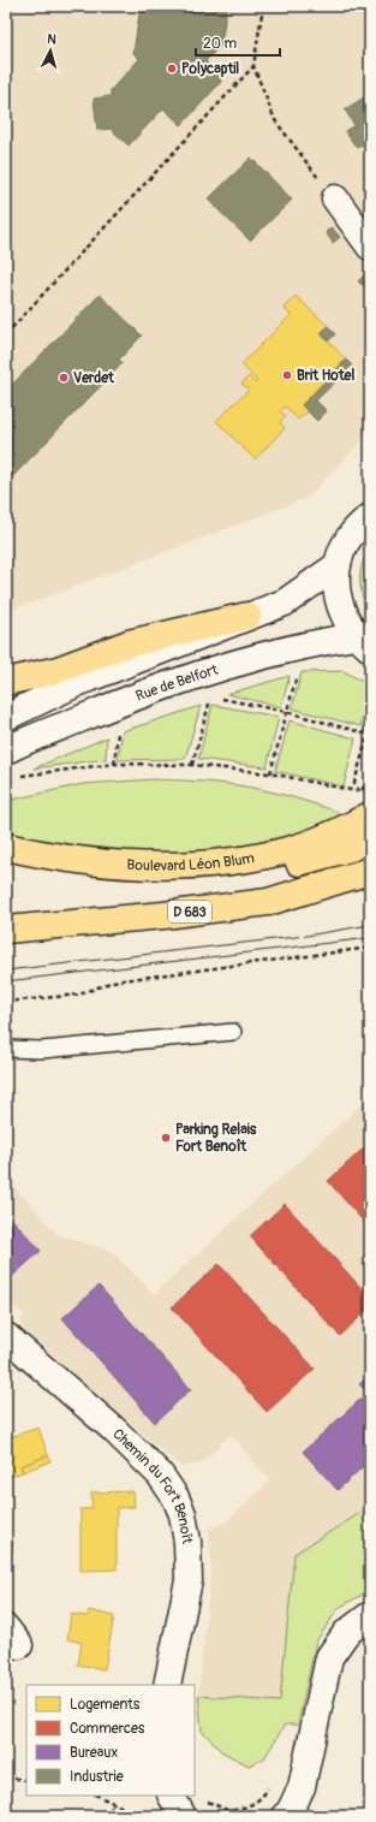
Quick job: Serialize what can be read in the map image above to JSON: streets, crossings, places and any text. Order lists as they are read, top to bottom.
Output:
{
  "streets": {
    "main road": [
      "Rue de Belfort",
      "Boulevard Léon Blum",
      "D 683",
      "Chemin du Fort Benoît"
    ]
  },
  "places": [
    "Polycaptil",
    "Brit Hotel",
    "Verdet",
    "Parking Relais Fort Benoît"
  ],
  "legend": [
    "Logements",
    "Commerces",
    "Bureaux",
    "Industrie"
  ],
  "scale_bar": "20 m",
  "north": "top"
}
